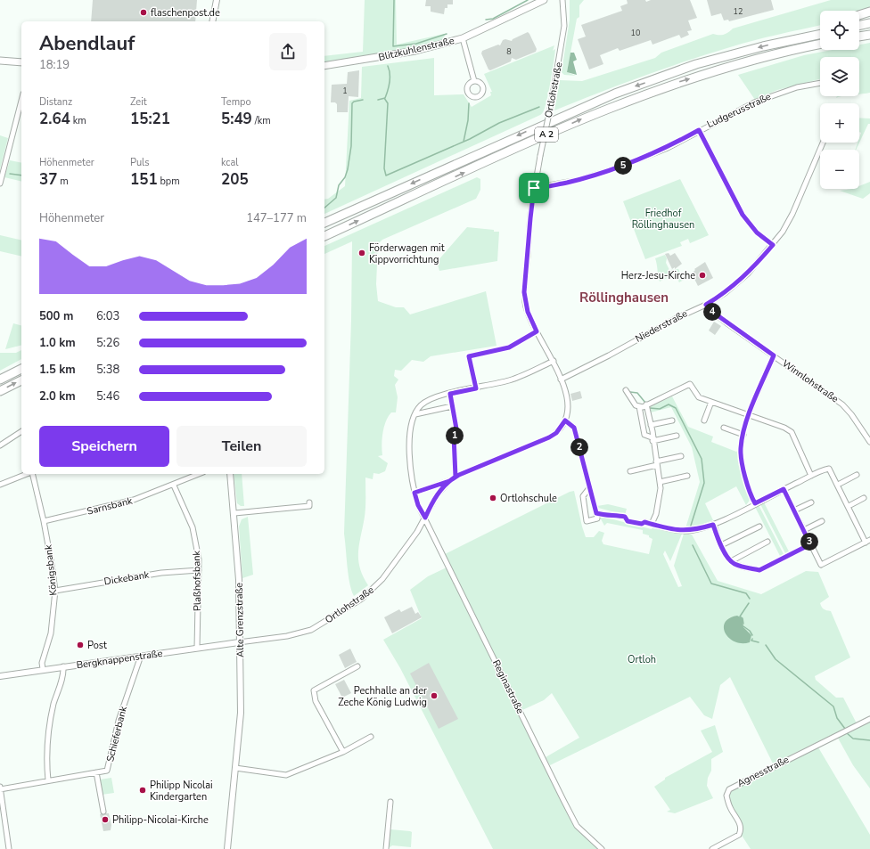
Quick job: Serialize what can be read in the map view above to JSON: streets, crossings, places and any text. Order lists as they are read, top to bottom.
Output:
{
  "streets": {
    "highway": ["A 2"],
    "main road": ["Blitzkuhlenstraße"],
    "street": [
      "Ortlohstraße",
      "Ludgerusstraße",
      "Niederstraße",
      "Winnlohstraße",
      "Sarnsbank",
      "Königsbank",
      "Dickebank",
      "Plaßhofsbank",
      "Alte Grenzstraße",
      "Bergknappenstraße",
      "Reginastraße",
      "Schieferbank",
      "Agnesstraße"
    ]
  },
  "crossings": [
    ["Ortlohstraße", "Ludgerusstraße"],
    ["Ortlohstraße", "Niederstraße"],
    ["Ortlohstraße", "Alte Grenzstraße"],
    ["Ortlohstraße", "Bergknappenstraße"],
    ["Ortlohstraße", "Reginastraße"],
    ["Niederstraße", "Winnlohstraße"],
    ["Sarnsbank", "Königsbank"],
    ["Sarnsbank", "Plaßhofsbank"],
    ["Königsbank", "Dickebank"],
    ["Königsbank", "Bergknappenstraße"],
    ["Dickebank", "Plaßhofsbank"],
    ["Plaßhofsbank", "Bergknappenstraße"],
    ["Alte Grenzstraße", "Bergknappenstraße"],
    ["Bergknappenstraße", "Schieferbank"]
  ],
  "districts": ["Röllinghausen"],
  "parks": ["Friedhof Röllinghausen", "Ortloh"],
  "places": [
    "flaschenpost.de",
    "Förderwagen mit Kippvorrichtung",
    "Herz-Jesu-Kirche",
    "Ortlohschule",
    "Post",
    "Pechhalle an der Zeche König Ludwig",
    "Philipp Nicolai Kindergarten",
    "Philipp-Nicolai-Kirche"
  ],
  "house_numbers": [
    "12",
    "10",
    "8",
    "1"
  ],
  "page": {
    "map_buttons": ["+", "−"],
    "heading": ["Abendlauf", "18:19"],
    "stats": [
      ["Distanz", "2.64 km"],
      ["Zeit", "15:21"],
      ["Tempo", "5:49 /km"],
      ["Höhenmeter", "37 m"],
      ["Puls", "151 bpm"],
      ["kcal", "205"]
    ],
    "pins": [
      "5",
      "4",
      "1",
      "2",
      "3"
    ],
    "chart": ["Höhenmeter", "147–177 m"],
    "list": [
      {
        "name": "500 m",
        "note": "6:03"
      },
      {
        "name": "1.0 km",
        "note": "5:26"
      },
      {
        "name": "1.5 km",
        "note": "5:38"
      },
      {
        "name": "2.0 km",
        "note": "5:46"
      }
    ],
    "buttons": ["Speichern", "Teilen"]
  }
}
